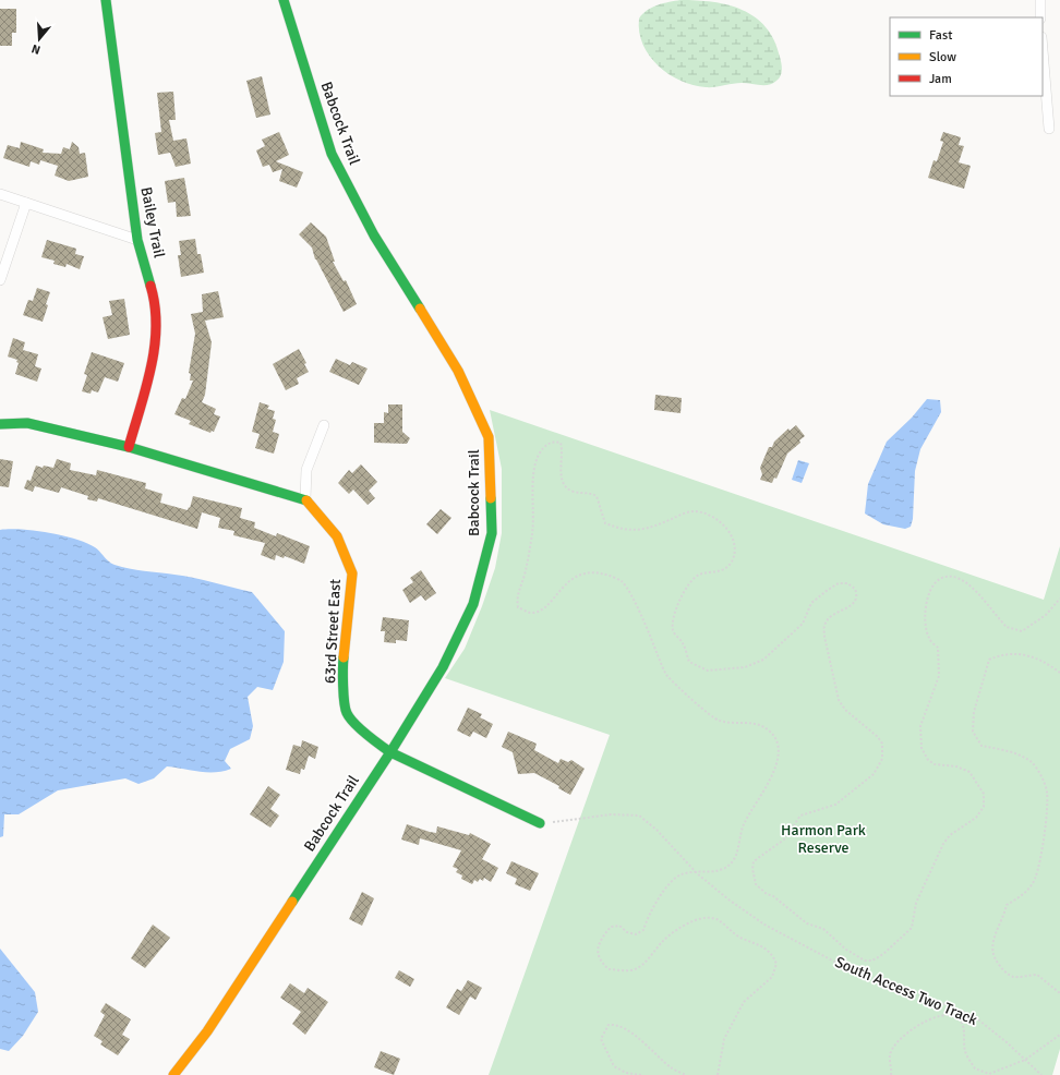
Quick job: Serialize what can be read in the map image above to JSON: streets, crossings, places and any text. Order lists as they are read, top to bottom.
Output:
{
  "streets": {
    "street": ["Babcock Trail", "Bailey Trail", "63rd Street East"],
    "path": ["South Access Two Track"]
  },
  "crossings": [
    ["Babcock Trail", "63rd Street East"],
    ["63rd Street East", "South Access Two Track"]
  ],
  "parks": ["Harmon Park Reserve"],
  "legend": ["Fast", "Slow", "Jam"],
  "north": "bottom"
}
